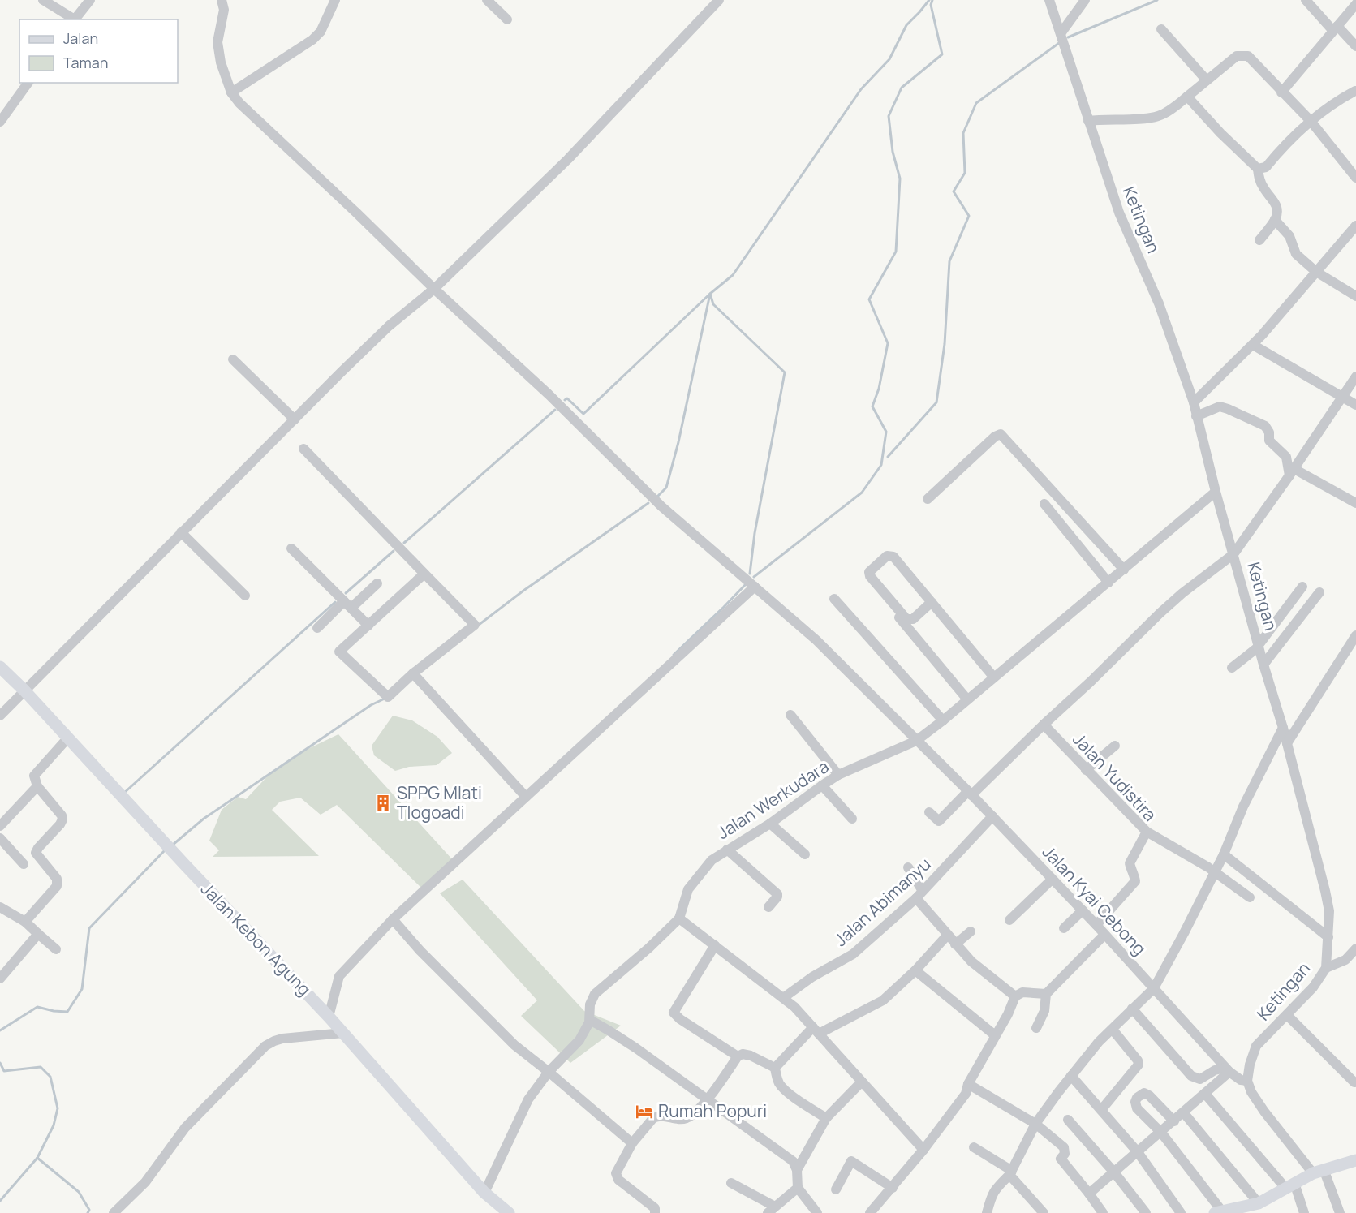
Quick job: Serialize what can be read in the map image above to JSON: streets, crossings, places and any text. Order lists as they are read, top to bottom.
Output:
{
  "streets": {
    "main road": ["Jalan Kebon Agung"],
    "street": [
      "Ketingan",
      "Jalan Yudistira",
      "Jalan Werkudara",
      "Jalan Kyai Cebong",
      "Jalan Abimanyu"
    ]
  },
  "crossings": [
    ["Ketingan", "Jalan Werkudara"],
    ["Ketingan", "Jalan Kyai Cebong"],
    ["Jalan Yudistira", "Jalan Kyai Cebong"],
    ["Jalan Werkudara", "Jalan Kyai Cebong"],
    ["Jalan Kyai Cebong", "Jalan Abimanyu"]
  ],
  "places": {
    "building": ["SPPG Mlati Tlogoadi"],
    "hotel": ["Rumah Popuri"]
  },
  "legend": ["Jalan", "Taman"]
}
